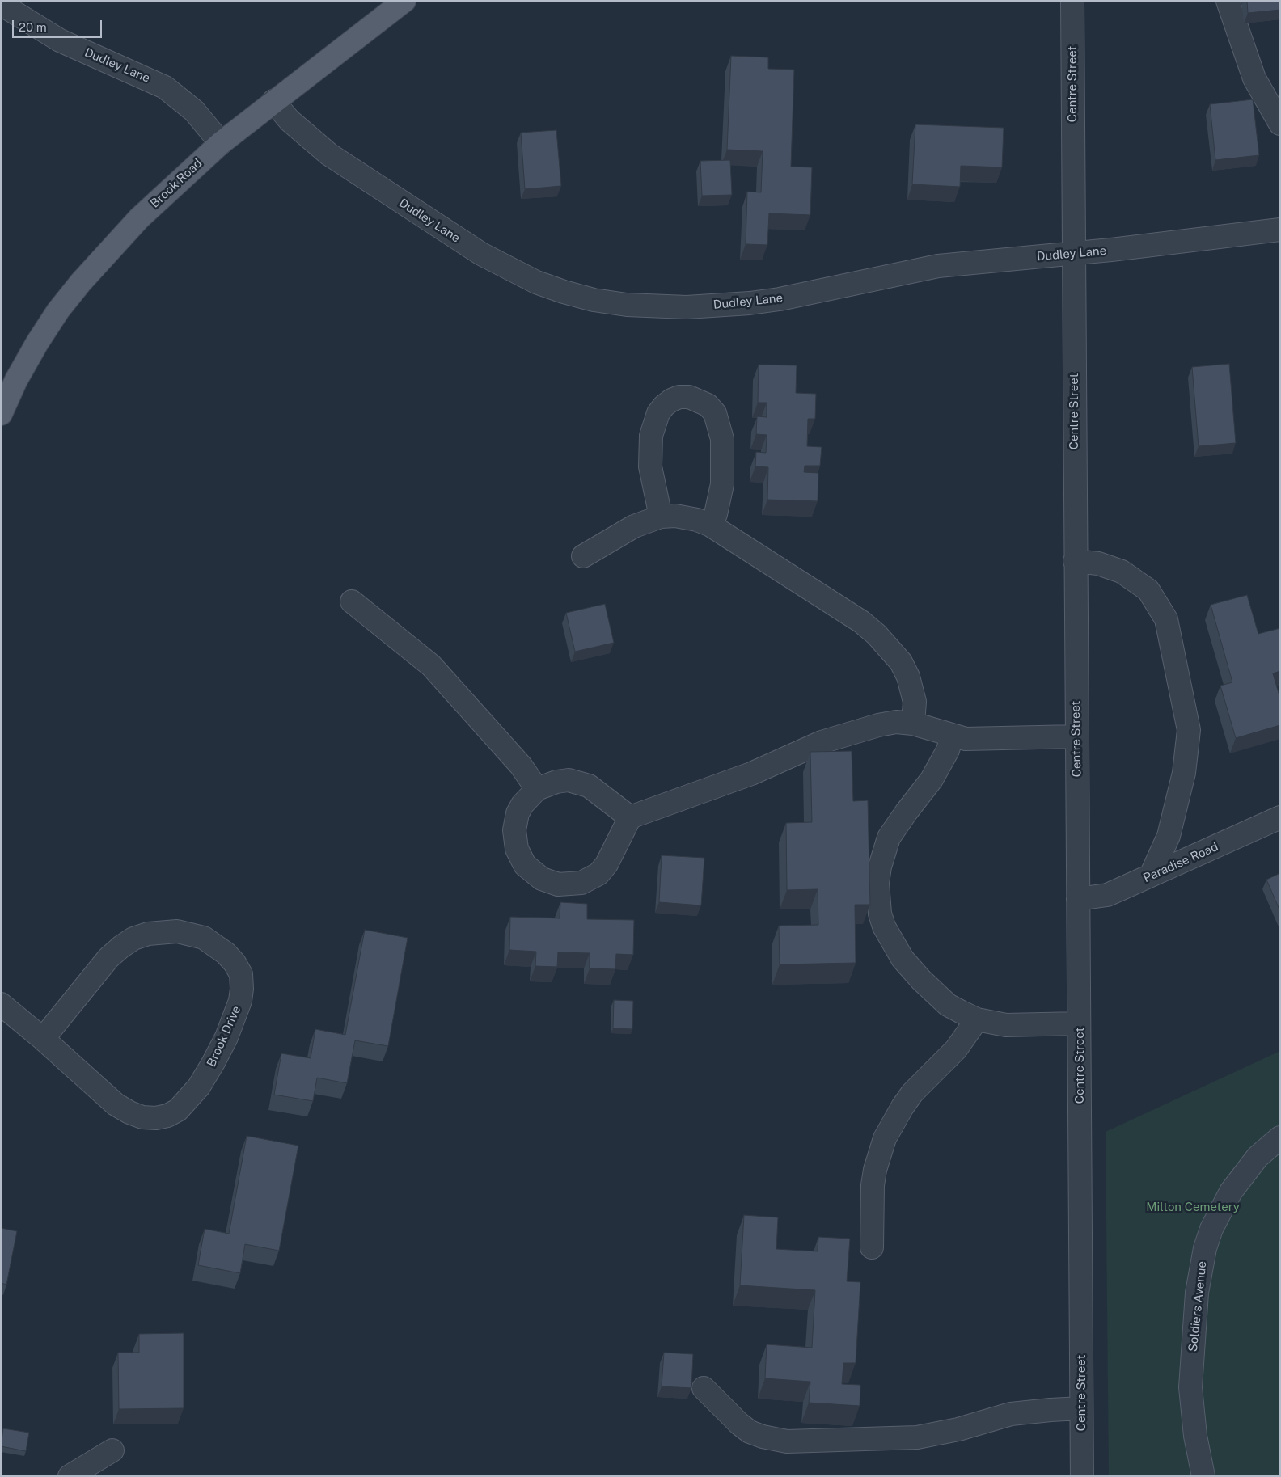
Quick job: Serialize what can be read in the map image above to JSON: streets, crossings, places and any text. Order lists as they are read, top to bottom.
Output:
{
  "streets": {
    "main road": ["Brook Road"],
    "street": [
      "Dudley Lane",
      "Centre Street",
      "Paradise Road",
      "Brook Drive",
      "Soldiers Avenue"
    ]
  },
  "crossings": [
    ["Dudley Lane", "Centre Street"],
    ["Dudley Lane", "Brook Road"],
    ["Centre Street", "Paradise Road"]
  ],
  "parks": ["Milton Cemetery"],
  "scale_bar": "20 m"
}
